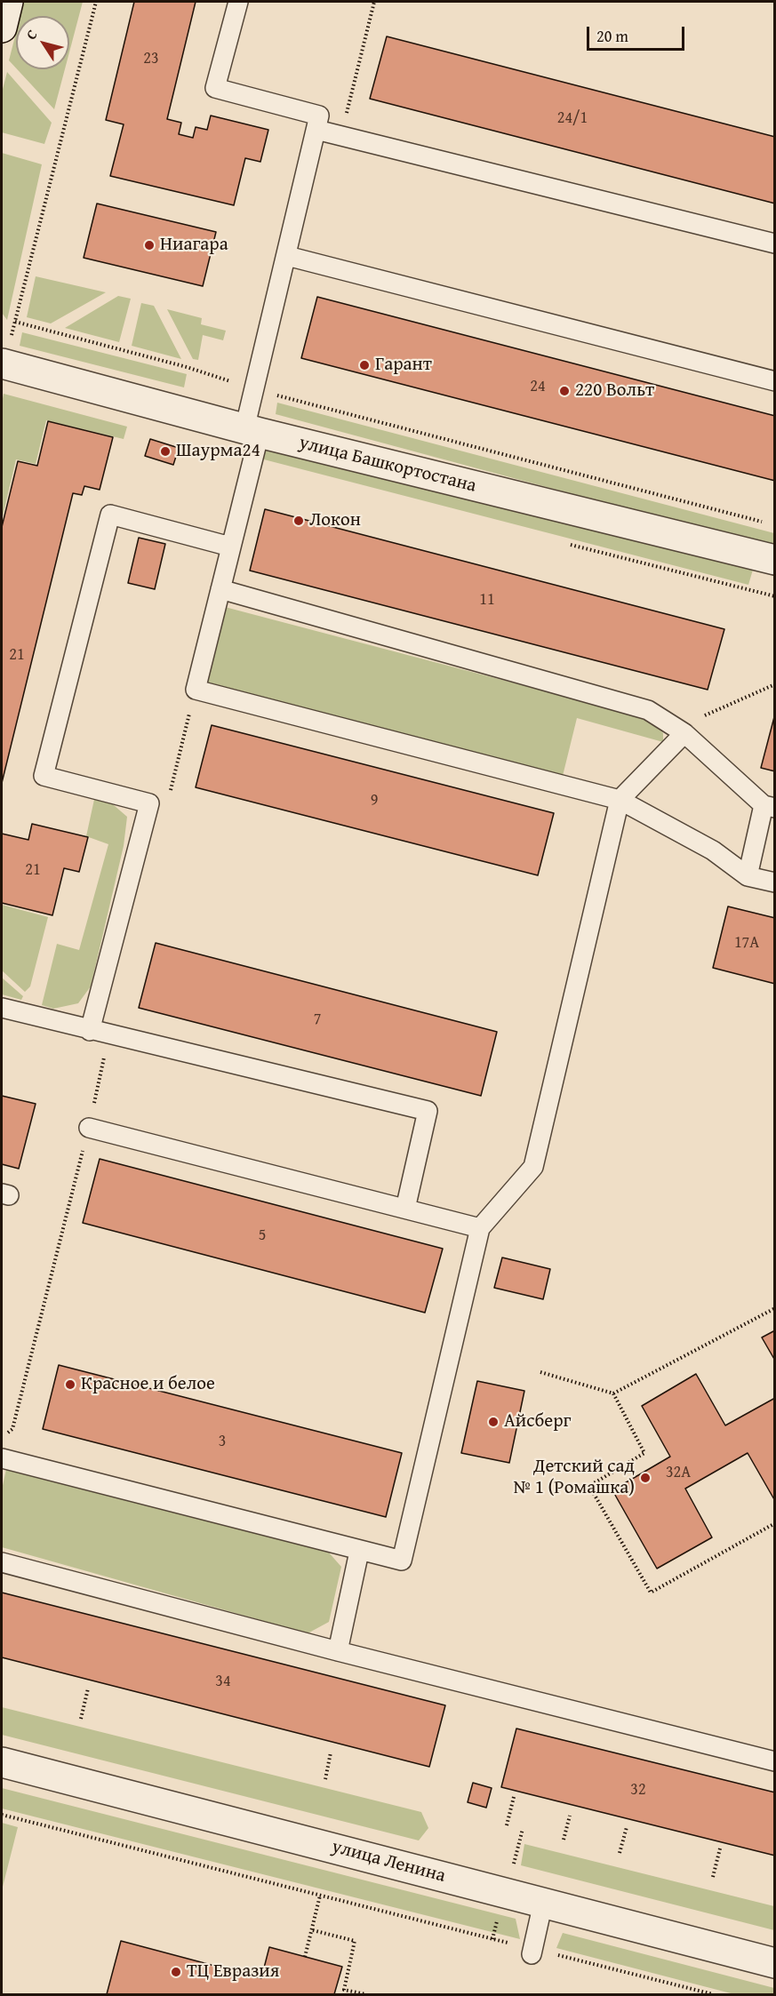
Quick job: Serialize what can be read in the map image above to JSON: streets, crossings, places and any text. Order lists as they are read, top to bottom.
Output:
{
  "streets": {
    "street": ["улица Башкортостана", "улица Ленина"]
  },
  "places": [
    "Ниагара",
    "Гарант",
    "220 Вольт",
    "Шаурма24",
    "Локон",
    "Красное и белое",
    "Айсберг",
    "Детский сад № 1 (Ромашка)",
    "ТЦ Евразия"
  ],
  "house_numbers": [
    "23",
    "24/1",
    "24",
    "11",
    "21",
    "9",
    "21",
    "17А",
    "7",
    "5",
    "3",
    "32А",
    "34",
    "32"
  ],
  "scale_bar": "20 m",
  "north": "top left"
}
